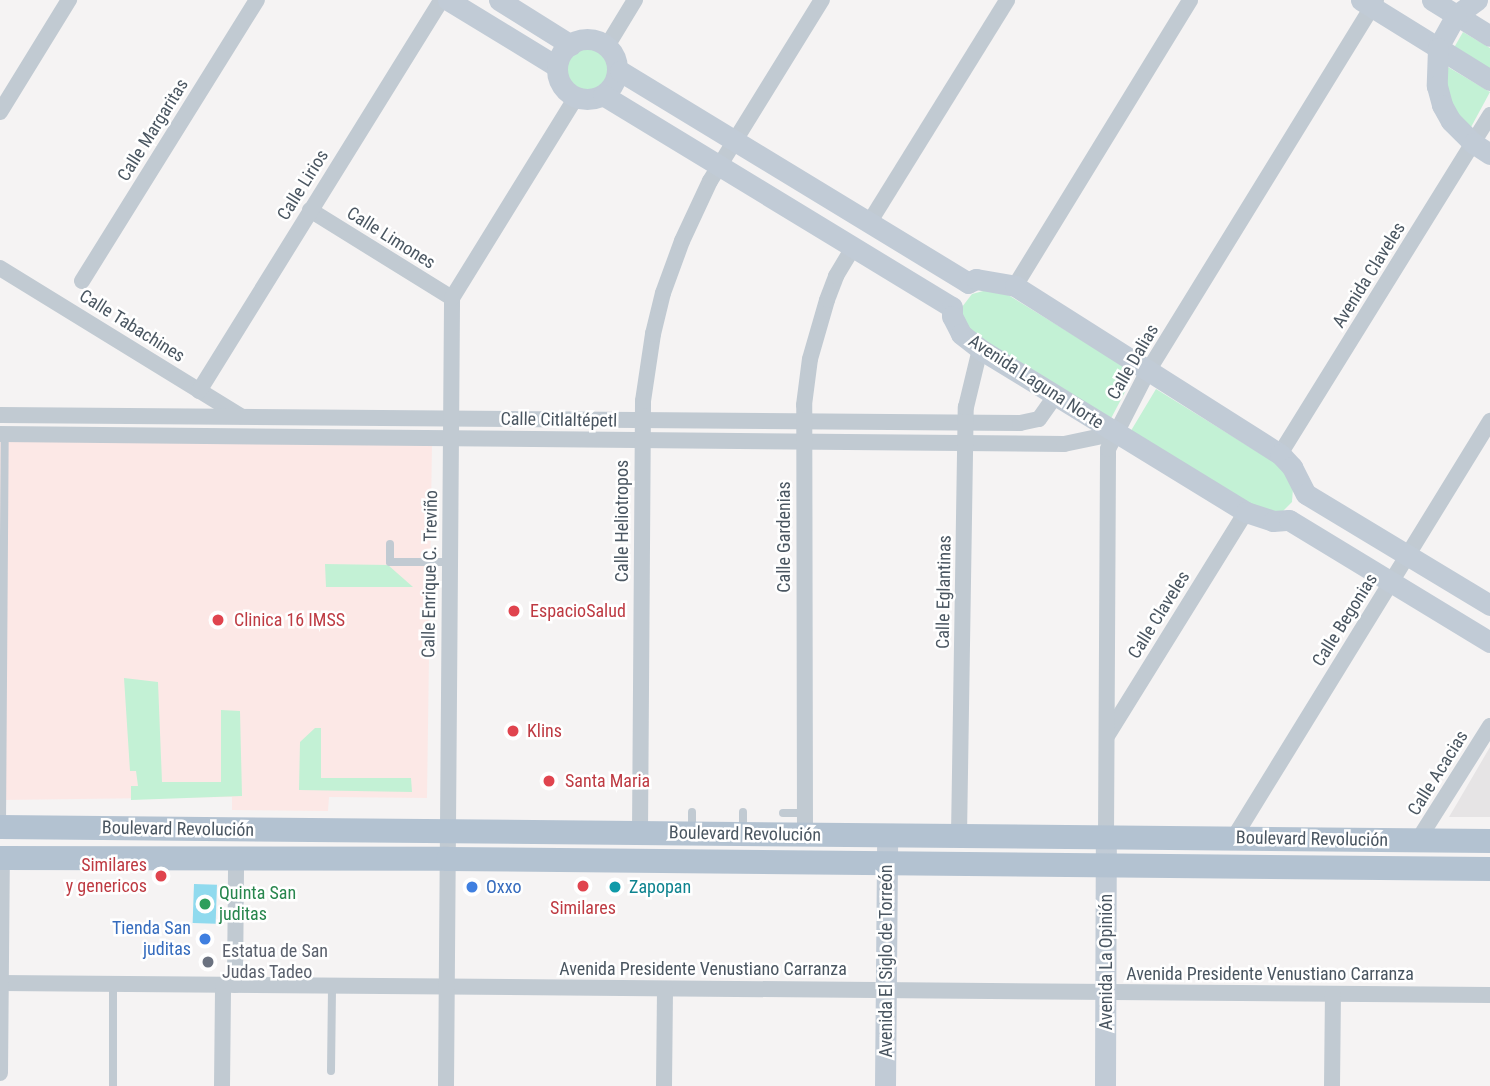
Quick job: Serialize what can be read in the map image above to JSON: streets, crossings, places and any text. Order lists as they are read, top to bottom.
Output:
{
  "streets": {
    "main road": ["Boulevard Revolución"],
    "street": [
      "Calle Margaritas",
      "Calle Lirios",
      "Calle Limones",
      "Avenida Claveles",
      "Calle Tabachines",
      "Calle Dalias",
      "Avenida Laguna Norte",
      "Calle Citlaltépetl",
      "Calle Heliotropos",
      "Calle Gardenias",
      "Calle Enrique C. Treviño",
      "Calle Eglantinas",
      "Calle Claveles",
      "Calle Begonias",
      "Calle Acacias",
      "Avenida El Siglo de Torreón",
      "Avenida La Opinión",
      "Avenida Presidente Venustiano Carranza"
    ]
  },
  "crossings": [
    ["Calle Lirios", "Calle Limones"],
    ["Calle Lirios", "Calle Tabachines"],
    ["Calle Limones", "Calle Enrique C. Treviño"],
    ["Calle Tabachines", "Calle Citlaltépetl"],
    ["Calle Dalias", "Avenida Laguna Norte"],
    ["Calle Dalias", "Calle Citlaltépetl"],
    ["Calle Dalias", "Calle Claveles"],
    ["Calle Dalias", "Boulevard Revolución"],
    ["Calle Dalias", "Avenida La Opinión"],
    ["Avenida Laguna Norte", "Calle Citlaltépetl"],
    ["Avenida Laguna Norte", "Calle Eglantinas"],
    ["Avenida Laguna Norte", "Calle Claveles"],
    ["Avenida Laguna Norte", "Calle Begonias"],
    ["Calle Citlaltépetl", "Calle Heliotropos"],
    ["Calle Citlaltépetl", "Calle Gardenias"],
    ["Calle Citlaltépetl", "Calle Enrique C. Treviño"],
    ["Calle Citlaltépetl", "Calle Eglantinas"],
    ["Calle Heliotropos", "Boulevard Revolución"],
    ["Calle Gardenias", "Boulevard Revolución"],
    ["Calle Enrique C. Treviño", "Boulevard Revolución"],
    ["Calle Enrique C. Treviño", "Avenida Presidente Venustiano Carranza"],
    ["Calle Eglantinas", "Boulevard Revolución"],
    ["Calle Begonias", "Boulevard Revolución"],
    ["Calle Acacias", "Boulevard Revolución"],
    ["Boulevard Revolución", "Avenida El Siglo de Torreón"],
    ["Boulevard Revolución", "Avenida La Opinión"],
    ["Avenida El Siglo de Torreón", "Avenida Presidente Venustiano Carranza"],
    ["Avenida La Opinión", "Avenida Presidente Venustiano Carranza"]
  ],
  "places": [
    "EspacioSalud",
    "Clinica 16 IMSS",
    "Klins",
    "Santa Maria",
    "Similares y genericos",
    "Similares",
    "Oxxo",
    "Zapopan",
    "Quinta San juditas",
    "Tienda San juditas",
    "Estatua de San Judas Tadeo"
  ]
}
